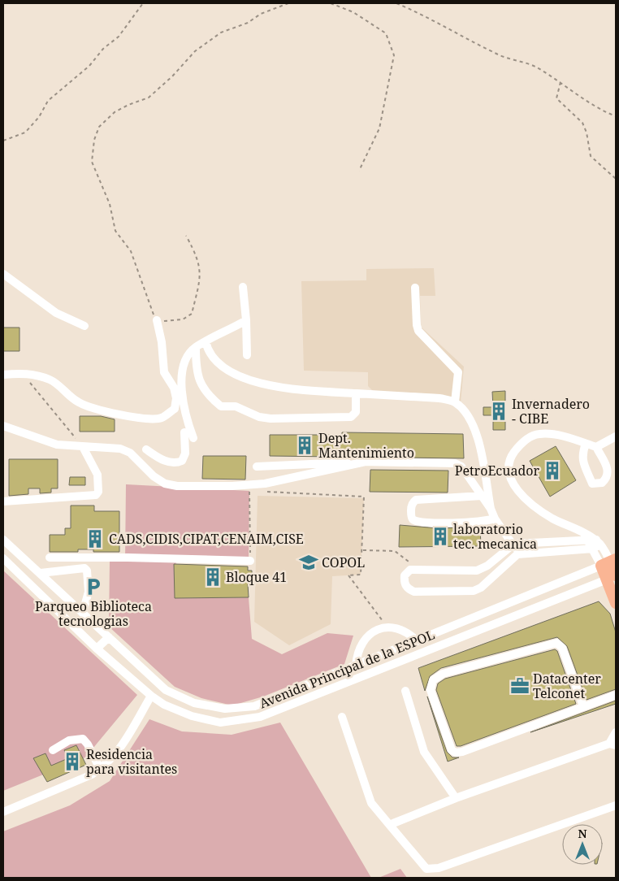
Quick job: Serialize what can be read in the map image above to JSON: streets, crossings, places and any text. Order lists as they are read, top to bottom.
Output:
{
  "streets": {
    "street": ["Avenida Principal de la ESPOL"]
  },
  "places": {
    "building": [
      "Invernadero - CIBE",
      "Dept. Mantenimiento",
      "PetroEcuador",
      "laboratorio tec. mecanica",
      "CADS,CIDIS,CIPAT,CENAIM,CISE",
      "Bloque 41",
      "Residencia para visitantes"
    ],
    "school or university": ["COPOL"],
    "parking": ["Parqueo Biblioteca tecnologias"],
    "office": ["Datacenter Telconet"]
  },
  "north": "top"
}
